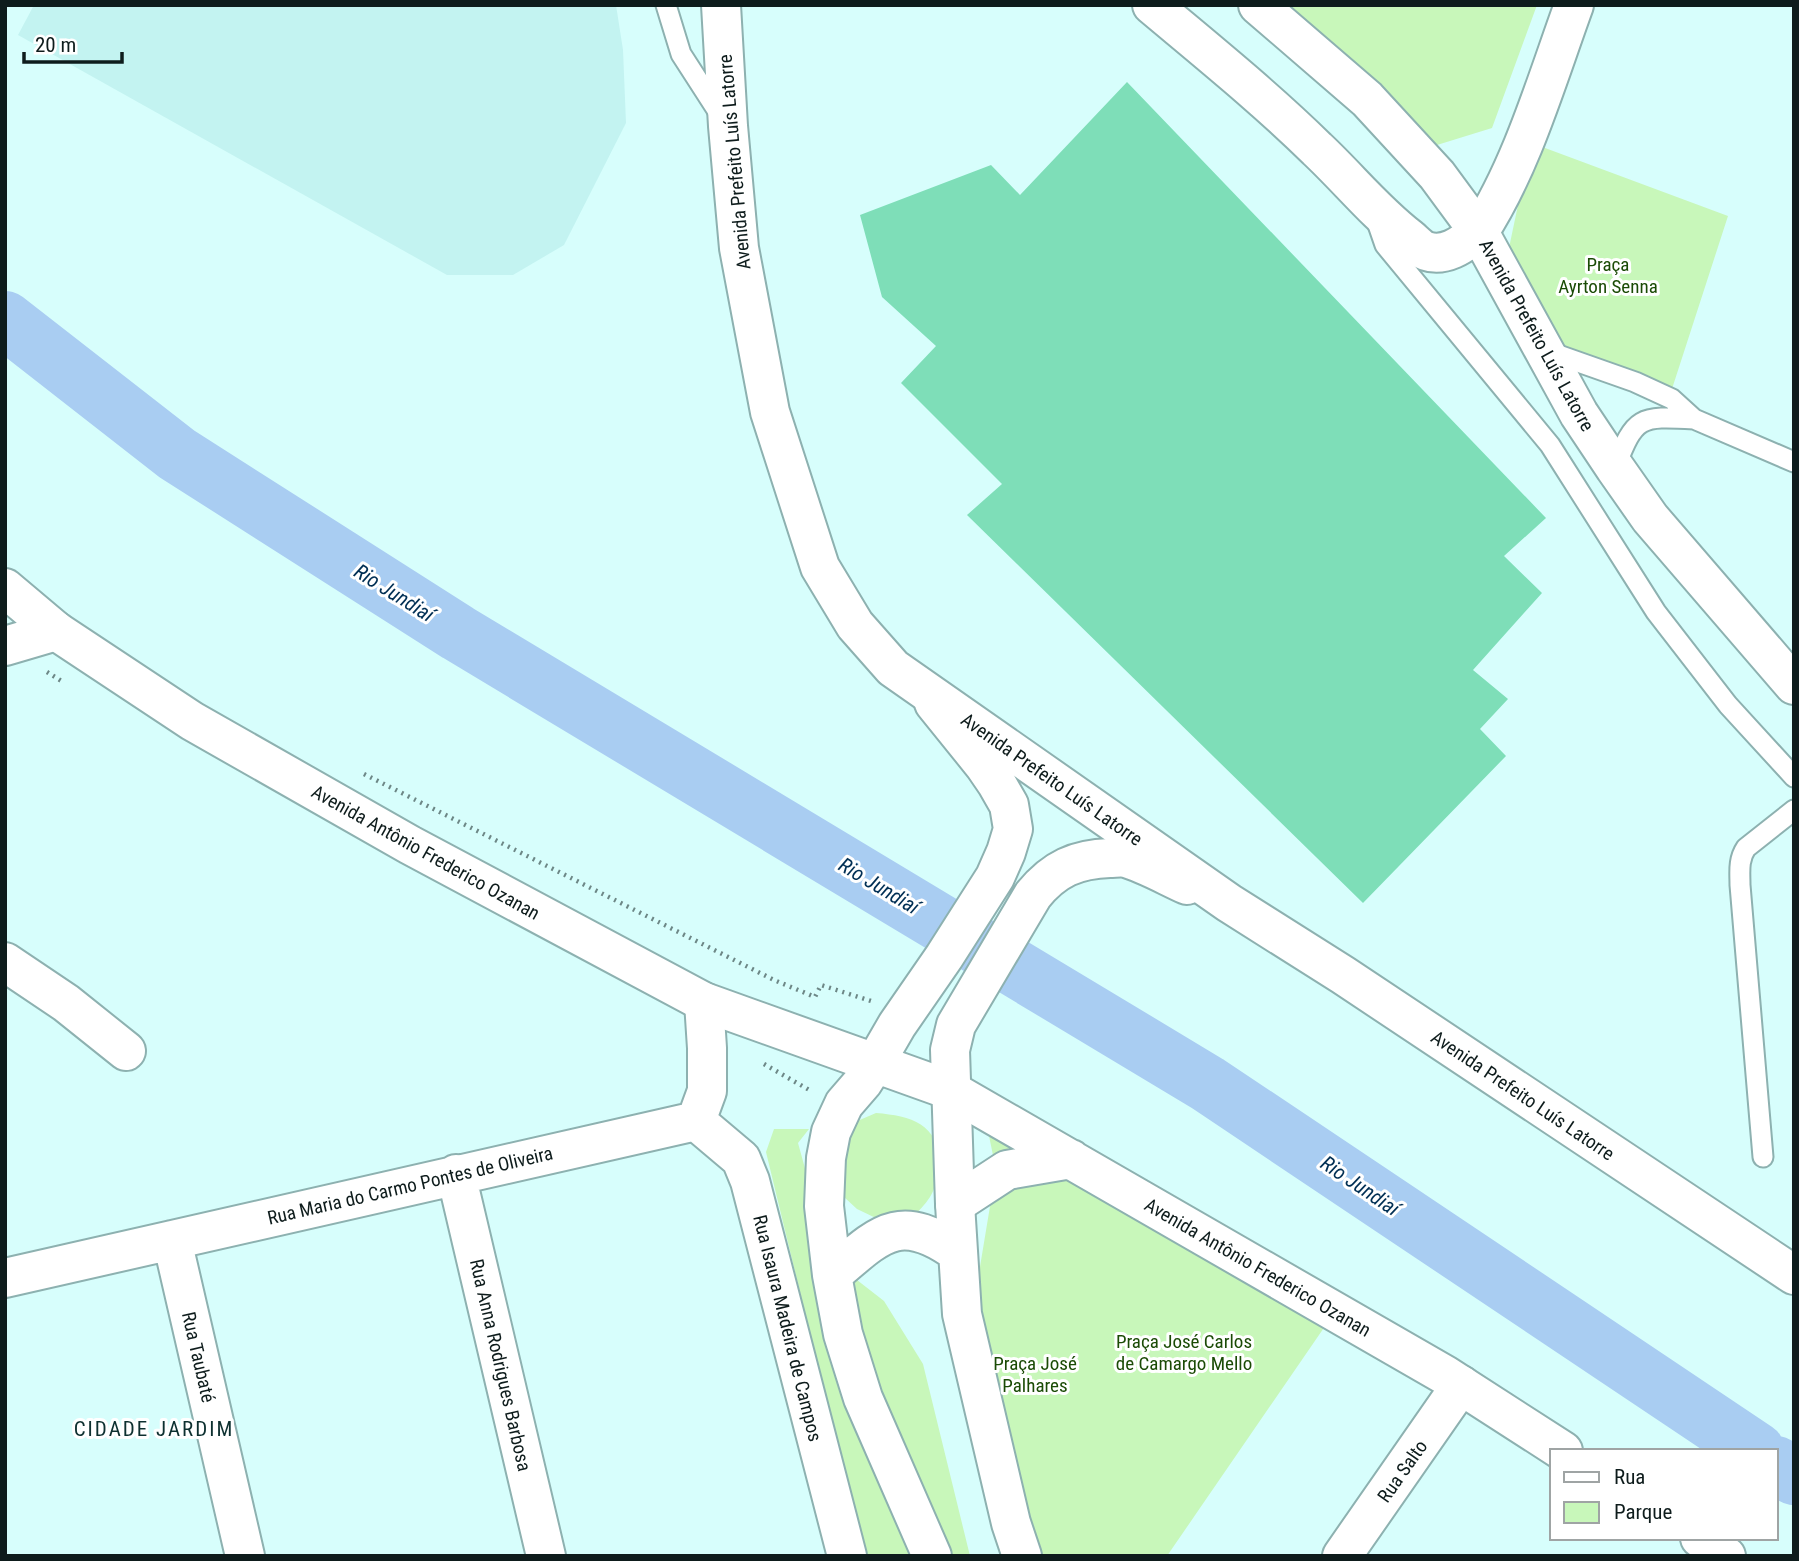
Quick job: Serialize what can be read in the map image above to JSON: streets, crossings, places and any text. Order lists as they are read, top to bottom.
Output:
{
  "streets": {
    "main road": [
      "Avenida Prefeito Luís Latorre",
      "Avenida Antônio Frederico Ozanan",
      "Rua Maria do Carmo Pontes de Oliveira",
      "Rua Isaura Madeira de Campos",
      "Rua Taubaté",
      "Rua Anna Rodrigues Barbosa",
      "Rua Salto"
    ]
  },
  "crossings": [
    ["Avenida Antônio Frederico Ozanan", "Rua Salto"],
    ["Rua Maria do Carmo Pontes de Oliveira", "Rua Isaura Madeira de Campos"],
    ["Rua Maria do Carmo Pontes de Oliveira", "Rua Taubaté"],
    ["Rua Maria do Carmo Pontes de Oliveira", "Rua Anna Rodrigues Barbosa"]
  ],
  "districts": ["CIDADE JARDIM"],
  "water": ["Rio Jundiaí"],
  "parks": ["Praça Ayrton Senna", "Praça José Carlos de Camargo Mello", "Praça José Palhares"],
  "legend": ["Rua", "Parque"],
  "scale_bar": "20 m"
}
